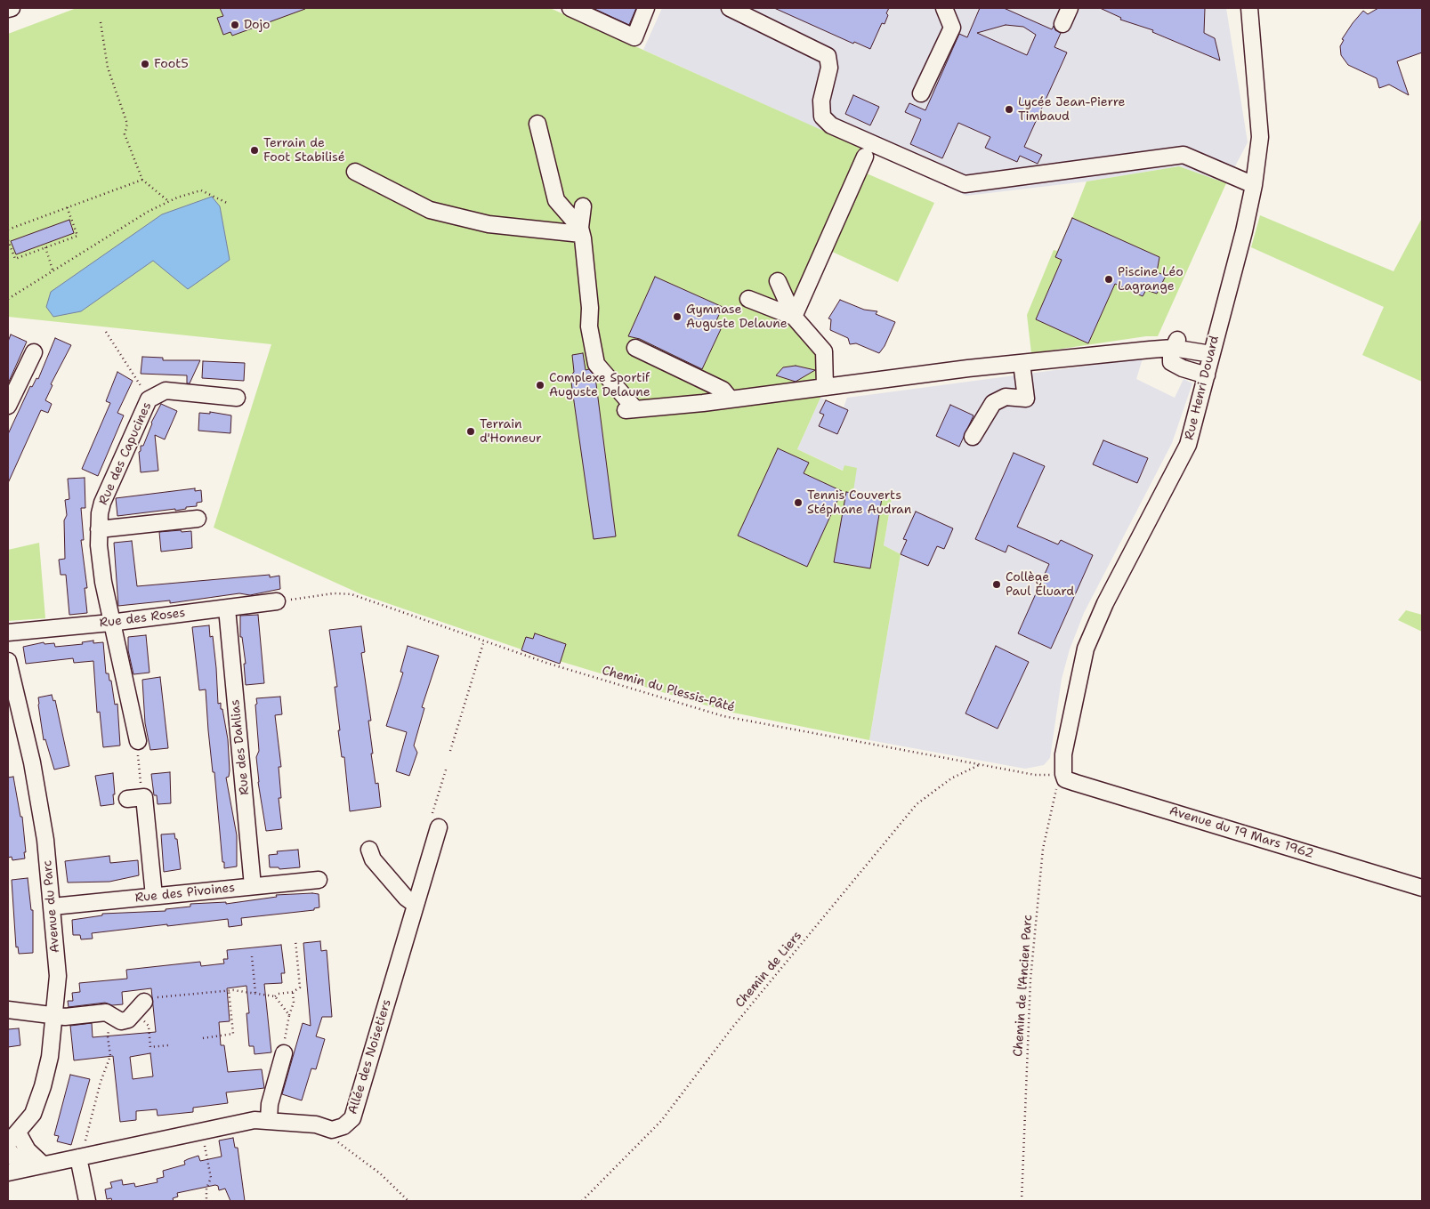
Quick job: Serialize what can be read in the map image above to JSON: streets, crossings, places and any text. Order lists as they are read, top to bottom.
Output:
{
  "streets": {
    "street": [
      "Rue Henri Douard",
      "Rue des Capucines",
      "Rue des Roses",
      "Rue des Dahlias",
      "Avenue du 19 Mars 1962",
      "Rue des Pivoines",
      "Avenue du Parc",
      "Allée des Noisetiers"
    ],
    "path": ["Chemin du Plessis-Pâté", "Chemin de Liers", "Chemin de l'Ancien Parc"]
  },
  "crossings": [
    ["Rue Henri Douard", "Chemin du Plessis-Pâté"],
    ["Rue Henri Douard", "Avenue du 19 Mars 1962"],
    ["Rue Henri Douard", "Chemin de l'Ancien Parc"],
    ["Rue des Capucines", "Rue des Roses"],
    ["Rue des Roses", "Chemin du Plessis-Pâté"],
    ["Rue des Roses", "Rue des Dahlias"],
    ["Chemin du Plessis-Pâté", "Avenue du 19 Mars 1962"],
    ["Chemin du Plessis-Pâté", "Chemin de Liers"],
    ["Chemin du Plessis-Pâté", "Chemin de l'Ancien Parc"],
    ["Rue des Dahlias", "Rue des Pivoines"],
    ["Avenue du 19 Mars 1962", "Chemin de l'Ancien Parc"],
    ["Rue des Pivoines", "Avenue du Parc"]
  ],
  "places": [
    "Dojo",
    "Foot5",
    "Lycée Jean-Pierre Timbaud",
    "Terrain de Foot Stabilisé",
    "Piscine Léo Lagrange",
    "Gymnase Auguste Delaune",
    "Complexe Sportif Auguste Delaune",
    "Terrain d'Honneur",
    "Tennis Couverts Stéphane Audran",
    "Collège Paul Éluard"
  ]
}
